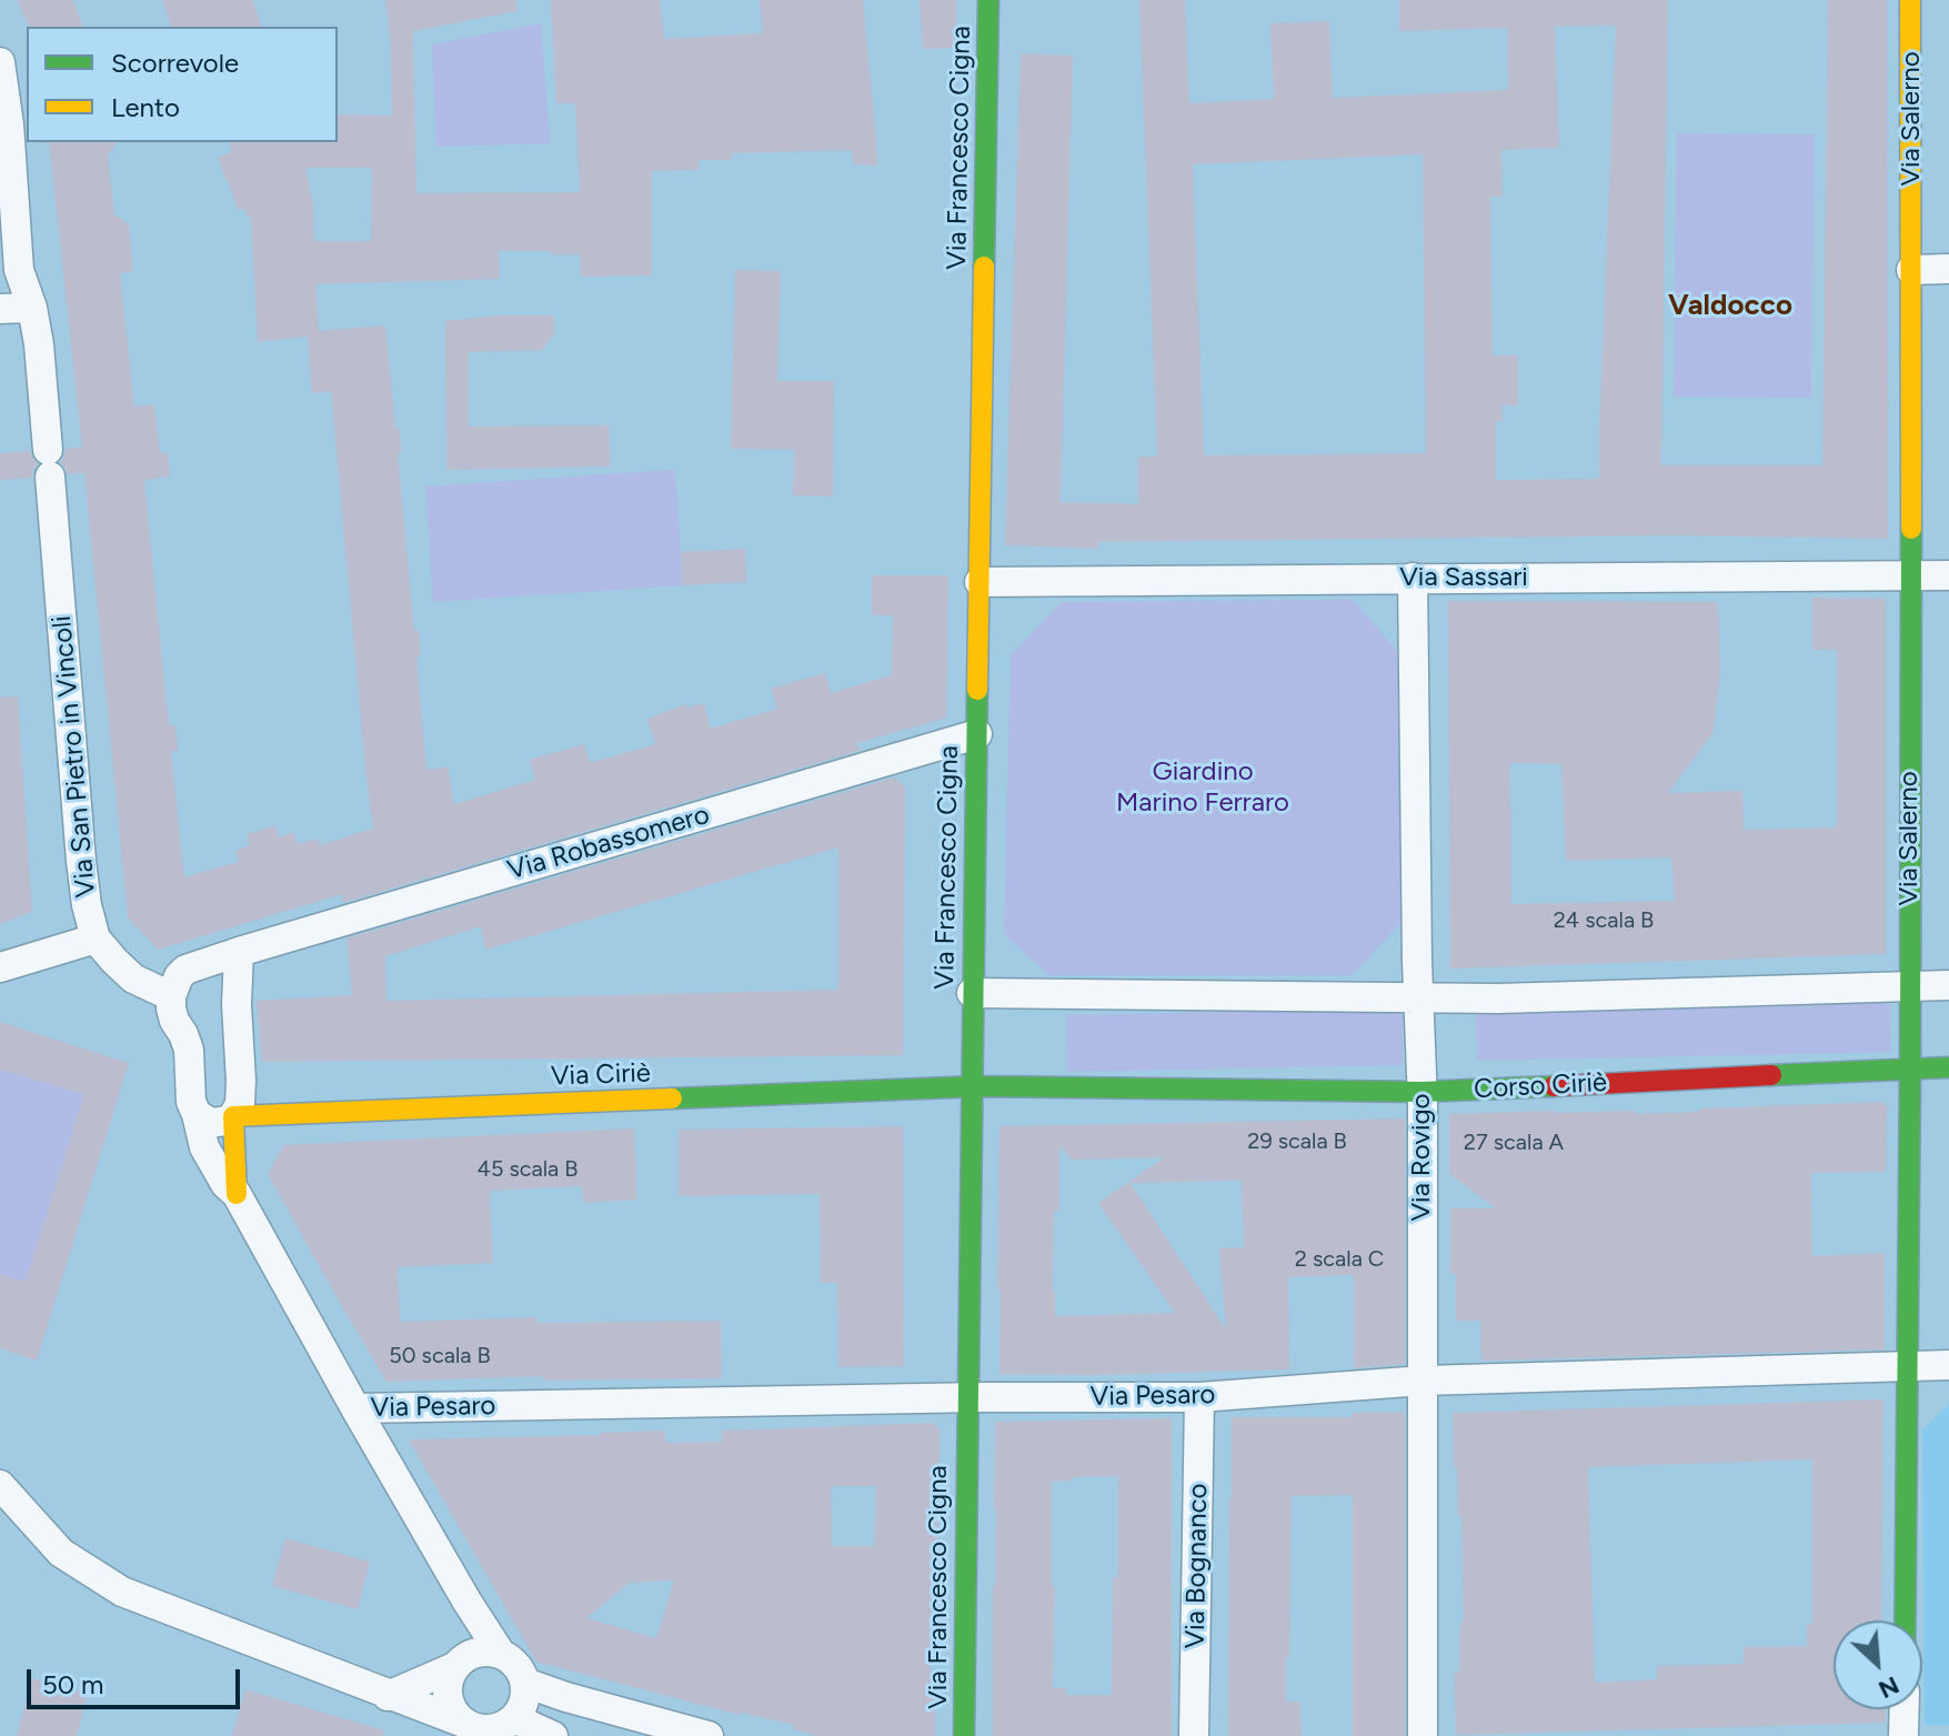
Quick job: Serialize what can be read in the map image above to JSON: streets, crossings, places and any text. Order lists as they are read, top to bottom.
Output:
{
  "streets": {
    "street": [
      "Via Salerno",
      "Via Francesco Cigna",
      "Via Sassari",
      "Via San Pietro in Vincoli",
      "Via Robassomero",
      "Via Ciriè",
      "Corso Ciriè",
      "Via Rovigo",
      "Via Pesaro",
      "Via Bognanco"
    ]
  },
  "crossings": [
    ["Via Salerno", "Via Sassari"],
    ["Via Salerno", "Corso Ciriè"],
    ["Via Salerno", "Via Pesaro"],
    ["Via Francesco Cigna", "Via Sassari"],
    ["Via Francesco Cigna", "Via Robassomero"],
    ["Via Francesco Cigna", "Via Ciriè"],
    ["Via Francesco Cigna", "Corso Ciriè"],
    ["Via Francesco Cigna", "Via Pesaro"],
    ["Via Sassari", "Via Rovigo"],
    ["Via San Pietro in Vincoli", "Via Robassomero"],
    ["Via Ciriè", "Corso Ciriè"],
    ["Corso Ciriè", "Via Rovigo"],
    ["Via Rovigo", "Via Pesaro"],
    ["Via Pesaro", "Via Bognanco"]
  ],
  "districts": ["Valdocco"],
  "parks": ["Giardino Marino Ferraro"],
  "house_numbers": [
    "24 scala B",
    "29 scala B",
    "27 scala A",
    "45 scala B",
    "2 scala C",
    "50 scala B"
  ],
  "legend": ["Scorrevole", "Lento"],
  "scale_bar": "50 m",
  "north": "bottom right"
}
